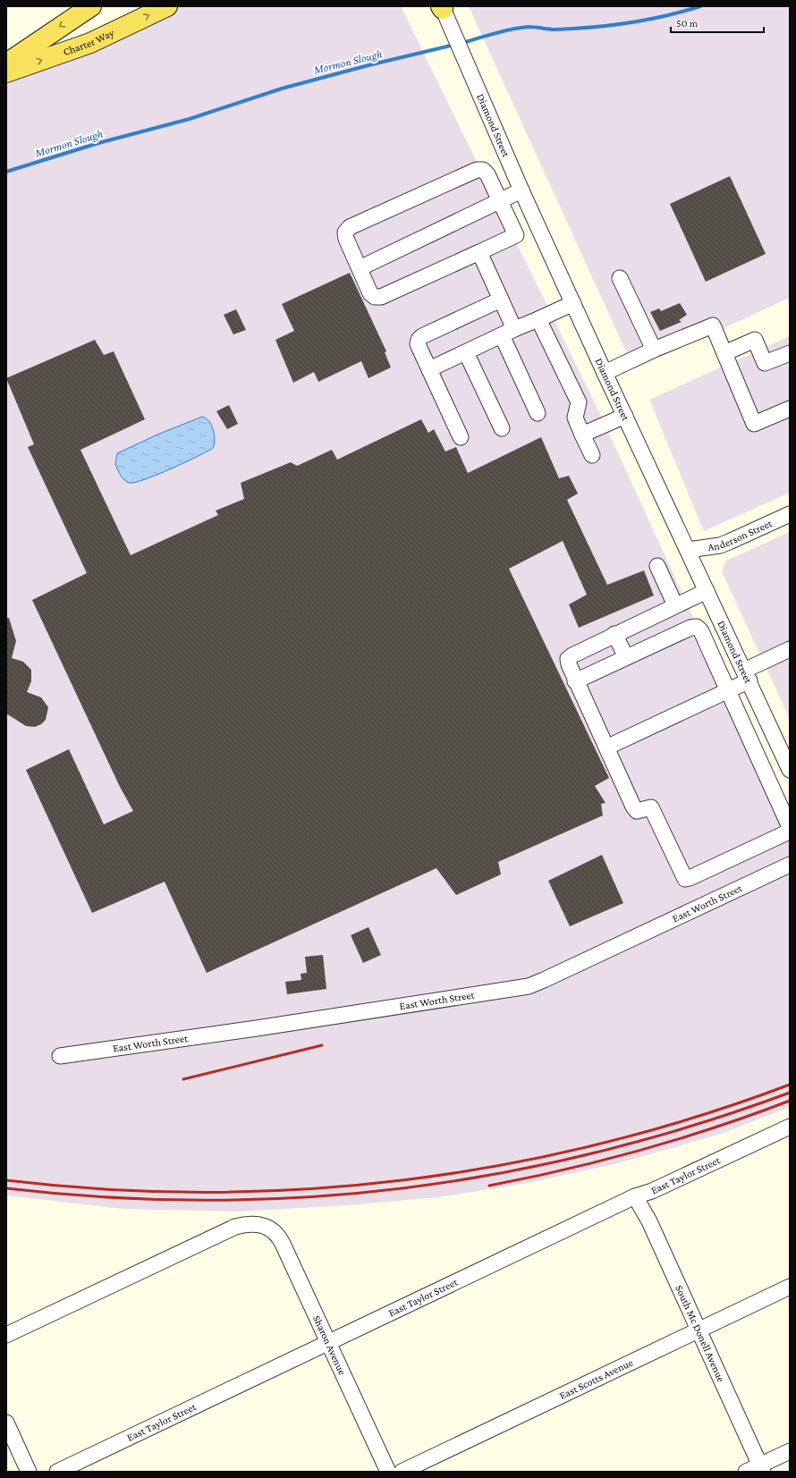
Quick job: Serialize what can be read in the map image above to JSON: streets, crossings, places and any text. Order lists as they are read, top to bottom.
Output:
{
  "streets": {
    "main road": ["Charter Way"],
    "street": [
      "Diamond Street",
      "Anderson Street",
      "East Worth Street",
      "East Taylor Street",
      "South Mc Donell Avenue",
      "Sharon Avenue",
      "East Scotts Avenue"
    ]
  },
  "crossings": [
    ["Diamond Street", "Anderson Street"],
    ["East Taylor Street", "South Mc Donell Avenue"],
    ["East Taylor Street", "Sharon Avenue"],
    ["South Mc Donell Avenue", "East Scotts Avenue"]
  ],
  "water": ["Mormon Slough"],
  "scale_bar": "50 m"
}
